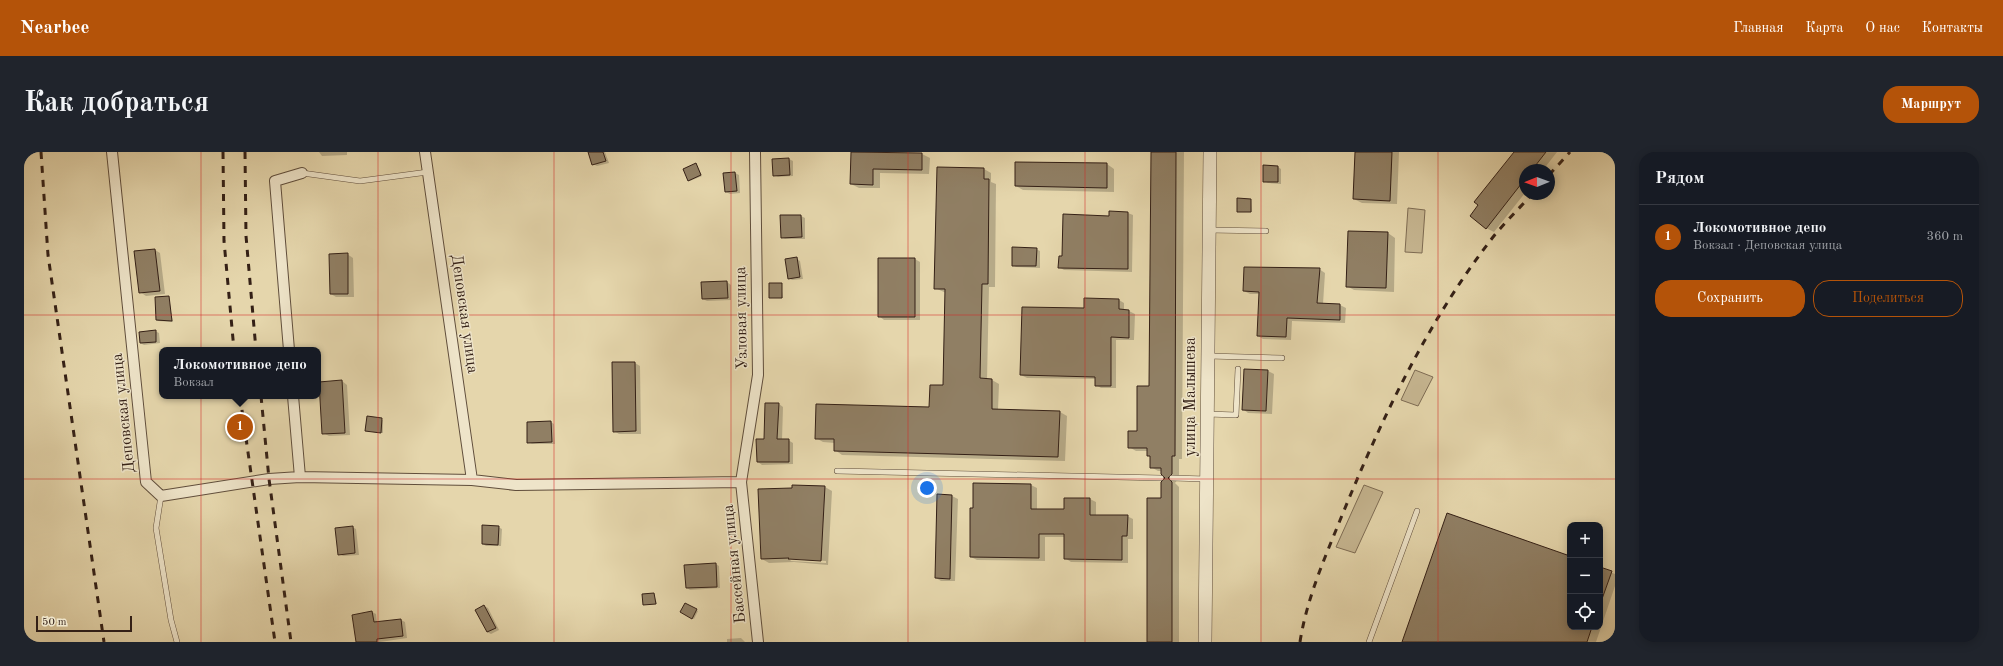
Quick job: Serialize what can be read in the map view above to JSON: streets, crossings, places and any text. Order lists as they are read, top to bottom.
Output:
{
  "streets": {
    "street": [
      "Деповская улица",
      "Узловая улица",
      "улица Малышева",
      "Бассейная улица"
    ]
  },
  "crossings": [
    ["Узловая улица", "Бассейная улица"]
  ],
  "scale_bar": "50 m",
  "north": "left",
  "page": {
    "header": "Nearbee",
    "nav": [
      "Главная",
      "Карта",
      "О нас",
      "Контакты"
    ],
    "buttons": [
      "Маршрут",
      ["Сохранить", "Поделиться"]
    ],
    "title": "Как добраться",
    "heading": "Рядом",
    "list": [
      {
        "mark": "1",
        "name": "Локомотивное депо",
        "note": "Вокзал · Деповская улица",
        "value": "360 m"
      }
    ],
    "popup": ["Локомотивное депо", "Вокзал"],
    "pins": "1",
    "map_buttons": ["+", "−"],
    "scale": "50 m"
  }
}
